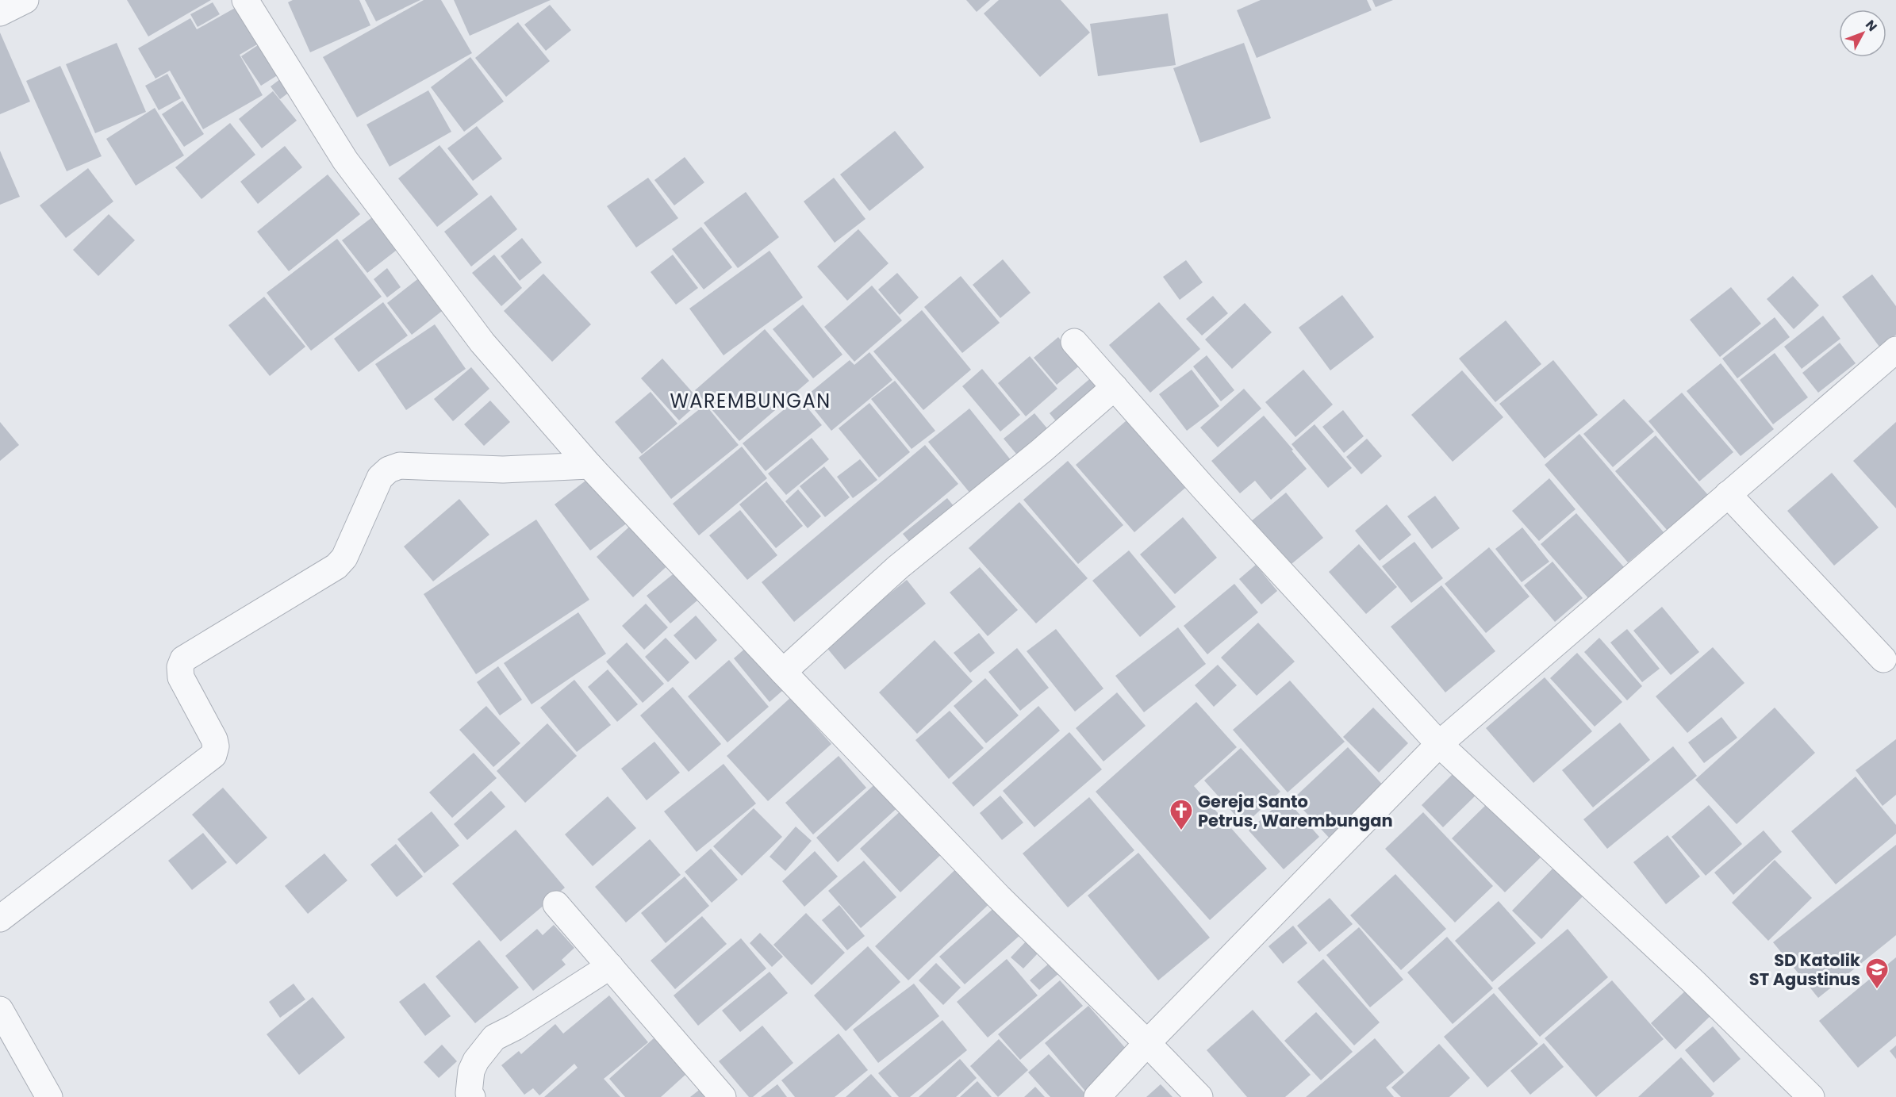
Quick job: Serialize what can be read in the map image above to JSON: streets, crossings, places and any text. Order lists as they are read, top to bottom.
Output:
{
  "districts": ["WAREMBUNGAN"],
  "places": {
    "church": ["Gereja Santo Petrus, Warembungan"],
    "school or university": ["SD Katolik ST Agustinus"]
  },
  "north": "top right"
}
